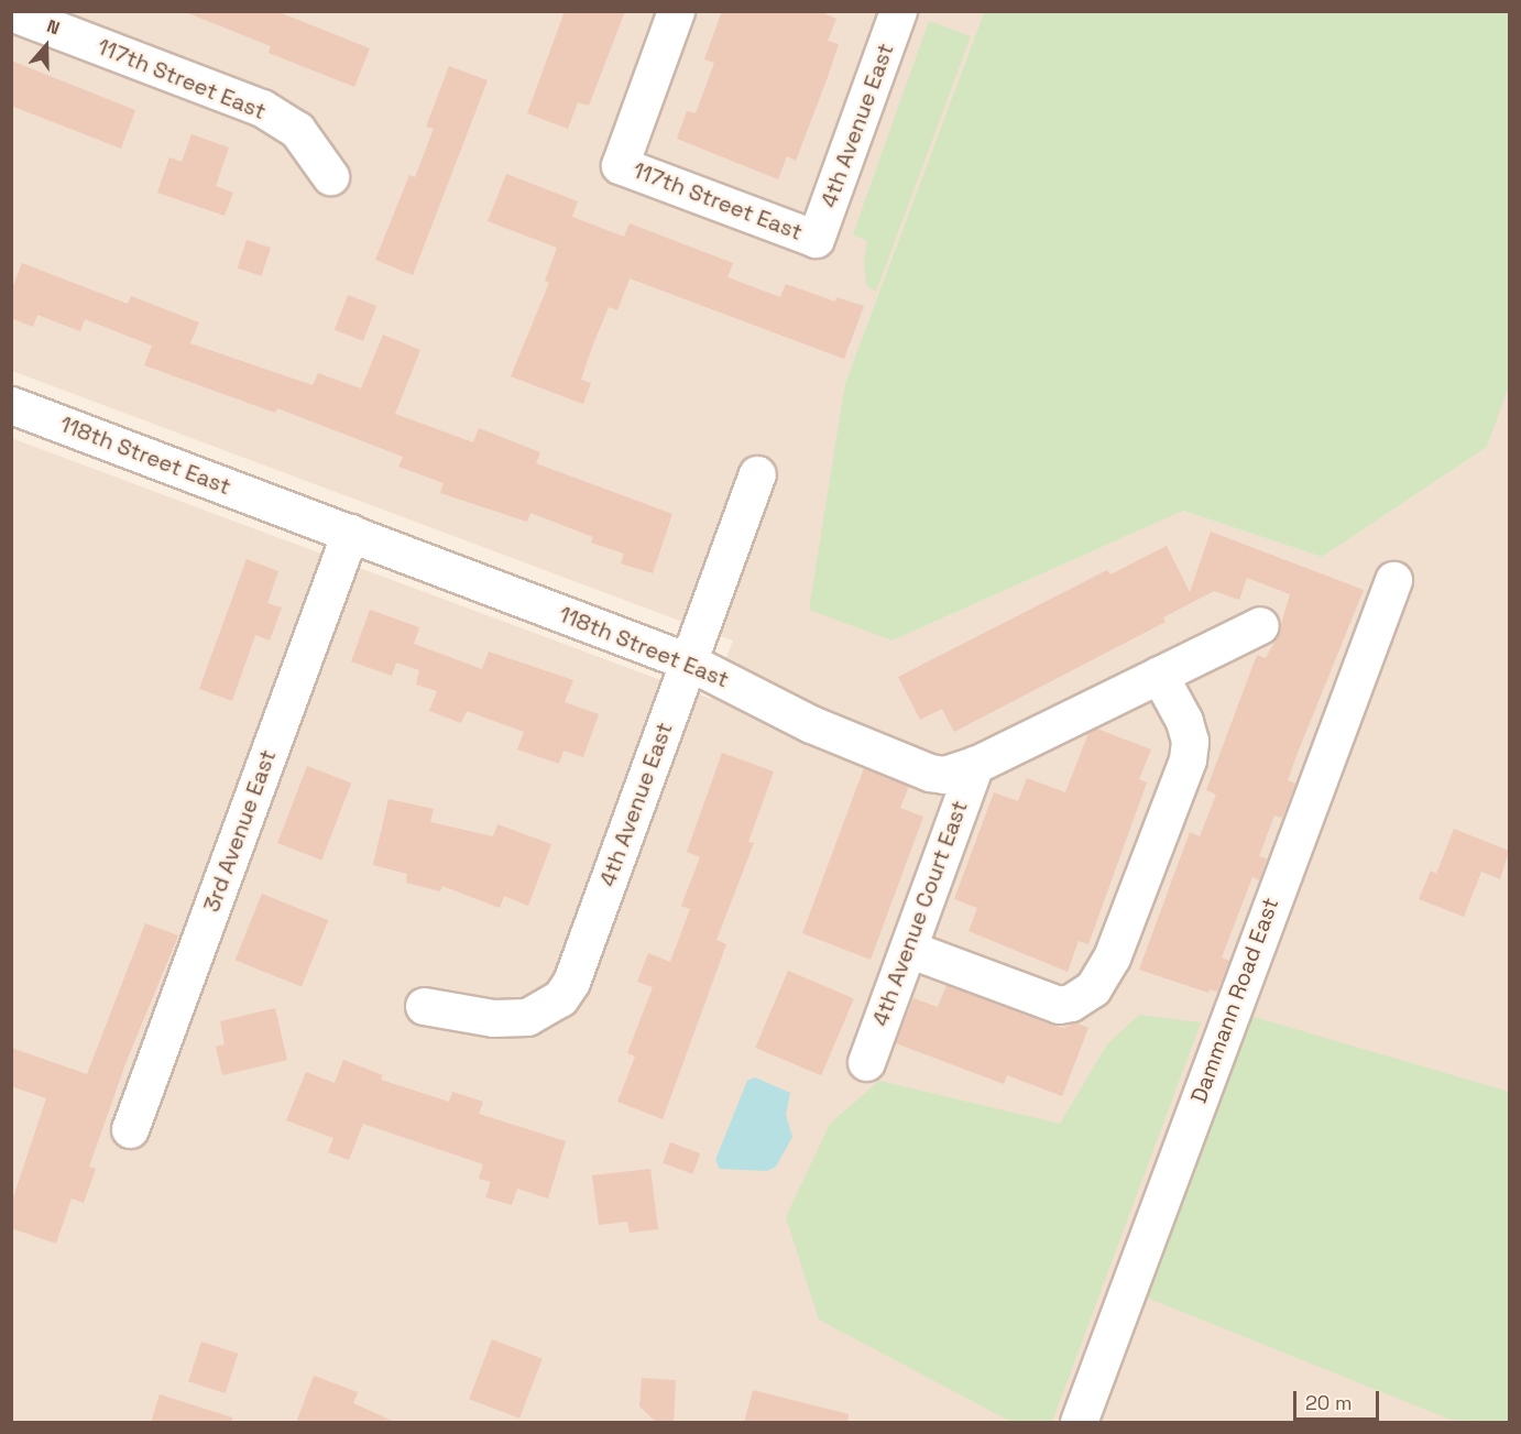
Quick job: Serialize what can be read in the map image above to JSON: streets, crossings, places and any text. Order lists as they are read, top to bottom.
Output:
{
  "streets": {
    "street": [
      "117th Street East",
      "4th Avenue East",
      "118th Street East",
      "3rd Avenue East",
      "4th Avenue Court East",
      "Dammann Road East"
    ]
  },
  "crossings": [
    ["117th Street East", "4th Avenue East"],
    ["4th Avenue East", "118th Street East"],
    ["118th Street East", "3rd Avenue East"],
    ["118th Street East", "4th Avenue Court East"]
  ],
  "scale_bar": "20 m",
  "north": "top"
}
